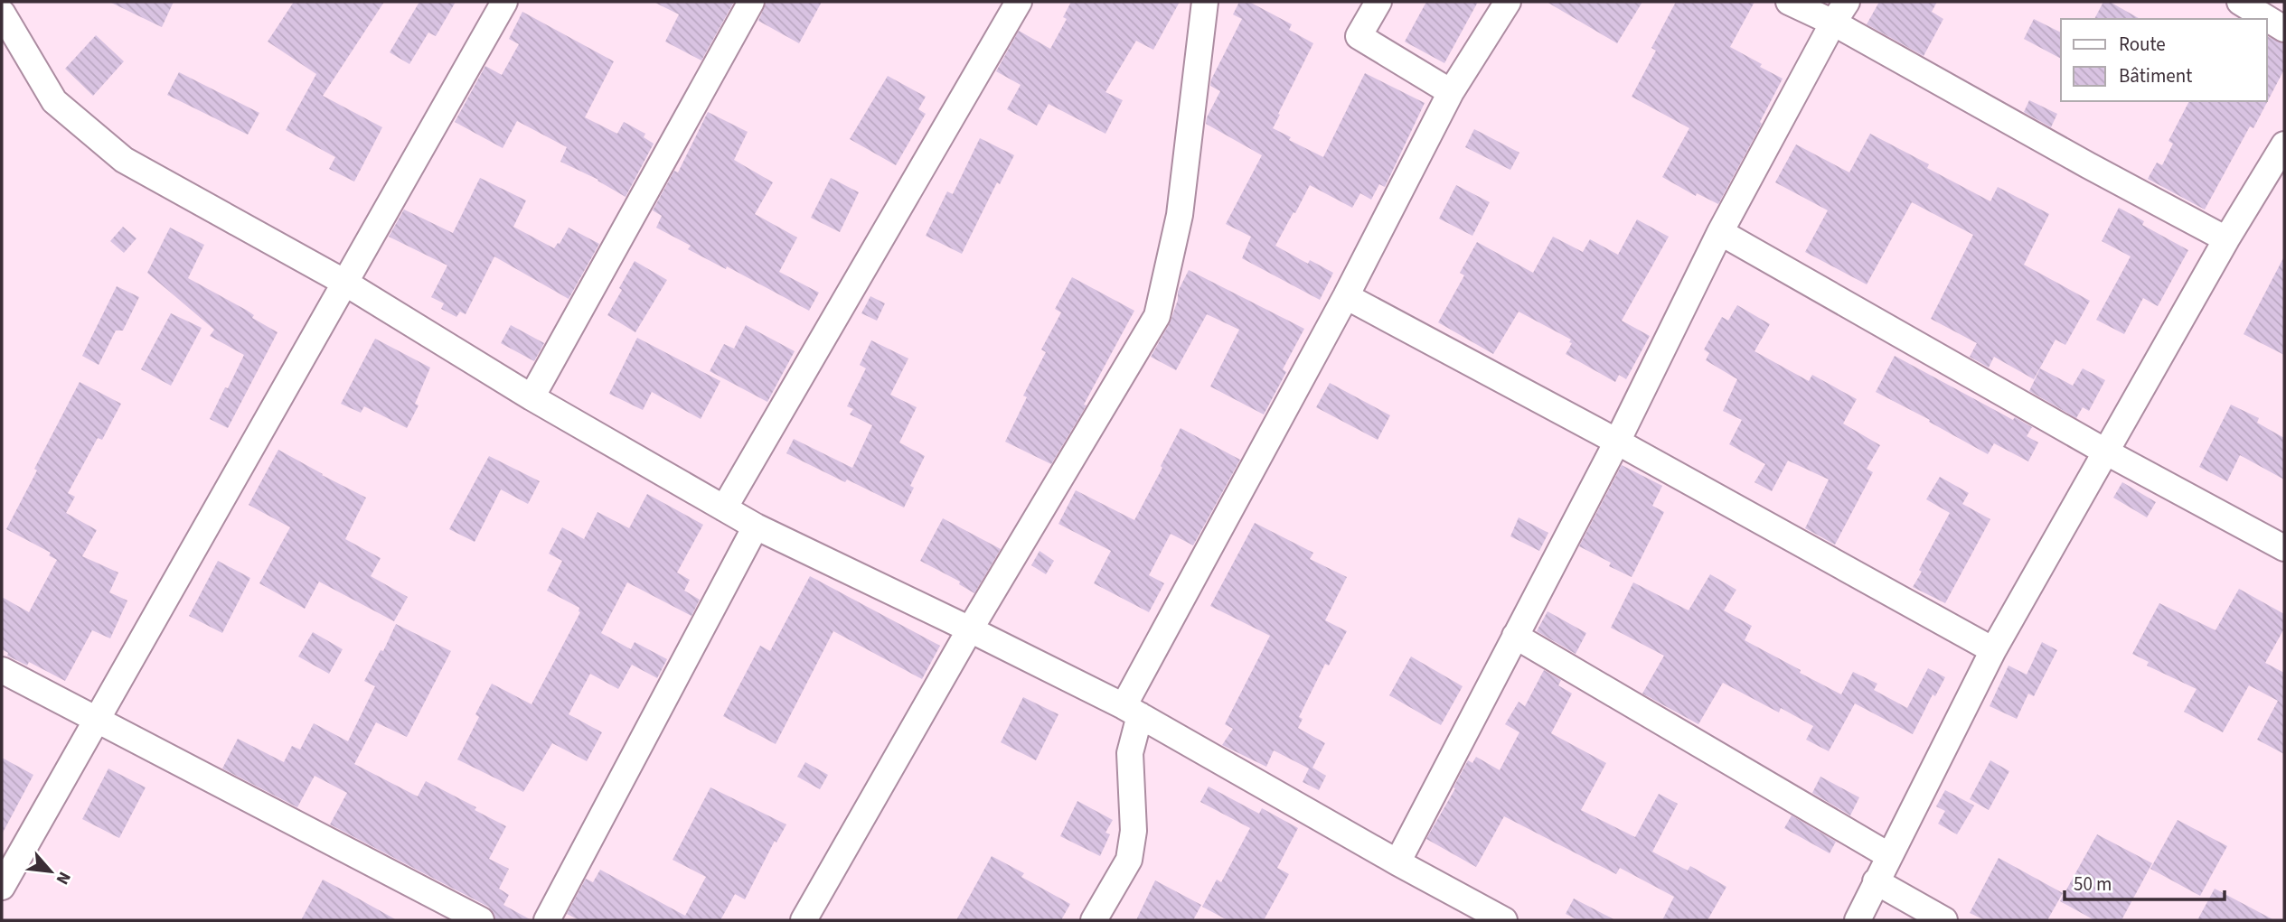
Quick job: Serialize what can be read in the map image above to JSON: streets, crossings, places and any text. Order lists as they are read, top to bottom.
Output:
{
  "legend": ["Route", "Bâtiment"],
  "scale_bar": "50 m",
  "north": "bottom right"
}
